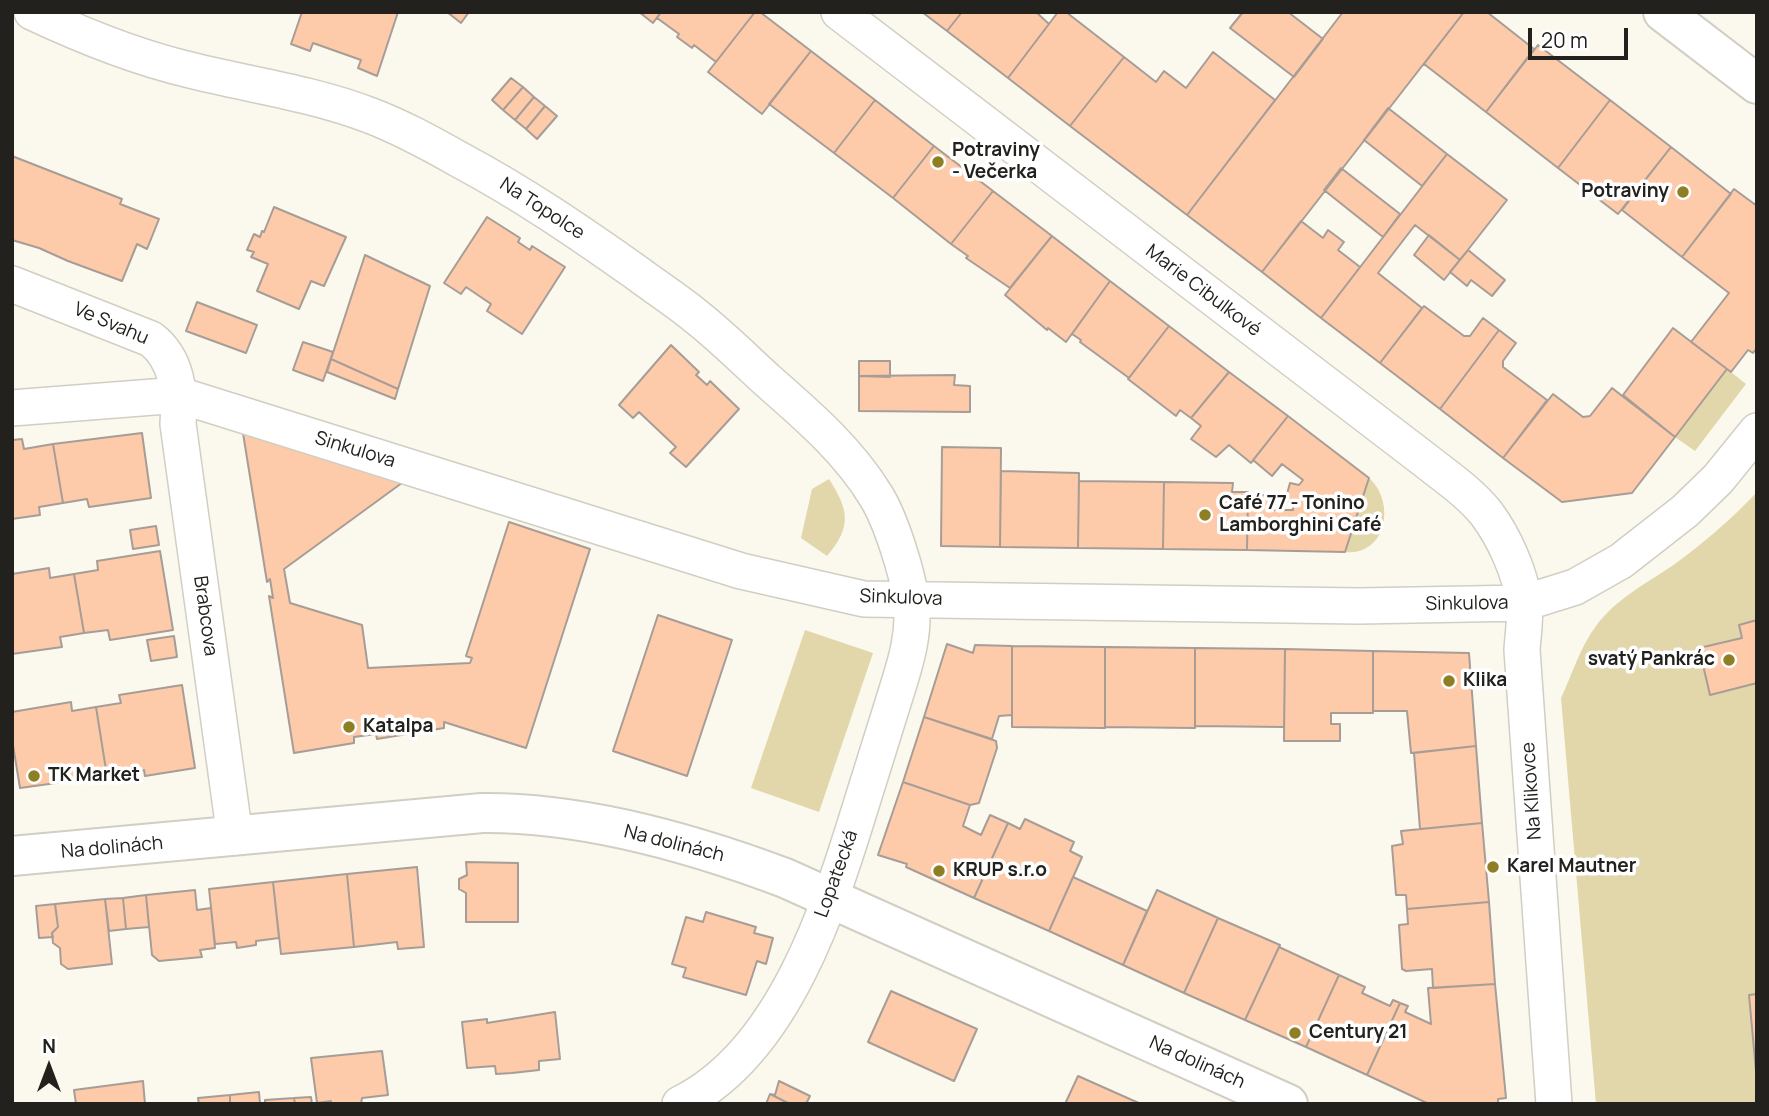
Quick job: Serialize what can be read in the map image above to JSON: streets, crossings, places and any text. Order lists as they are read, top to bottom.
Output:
{
  "streets": {
    "street": [
      "Na Topolce",
      "Marie Cibulkové",
      "Ve Svahu",
      "Sinkulova",
      "Brabcova",
      "Na Klikovce",
      "Na dolinách",
      "Lopatecká"
    ]
  },
  "crossings": [
    ["Na Topolce", "Sinkulova"],
    ["Na Topolce", "Lopatecká"],
    ["Marie Cibulkové", "Sinkulova"],
    ["Marie Cibulkové", "Na Klikovce"],
    ["Ve Svahu", "Sinkulova"],
    ["Ve Svahu", "Brabcova"],
    ["Sinkulova", "Brabcova"],
    ["Sinkulova", "Na Klikovce"],
    ["Sinkulova", "Lopatecká"],
    ["Brabcova", "Na dolinách"],
    ["Na dolinách", "Lopatecká"]
  ],
  "places": [
    "Potraviny - Večerka",
    "Potraviny",
    "Café 77 - Tonino Lamborghini Café",
    "svatý Pankrác",
    "Klika",
    "Katalpa",
    "TK Market",
    "Karel Mautner",
    "KRUP s.r.o",
    "Century 21"
  ],
  "scale_bar": "20 m",
  "north": "top"
}
